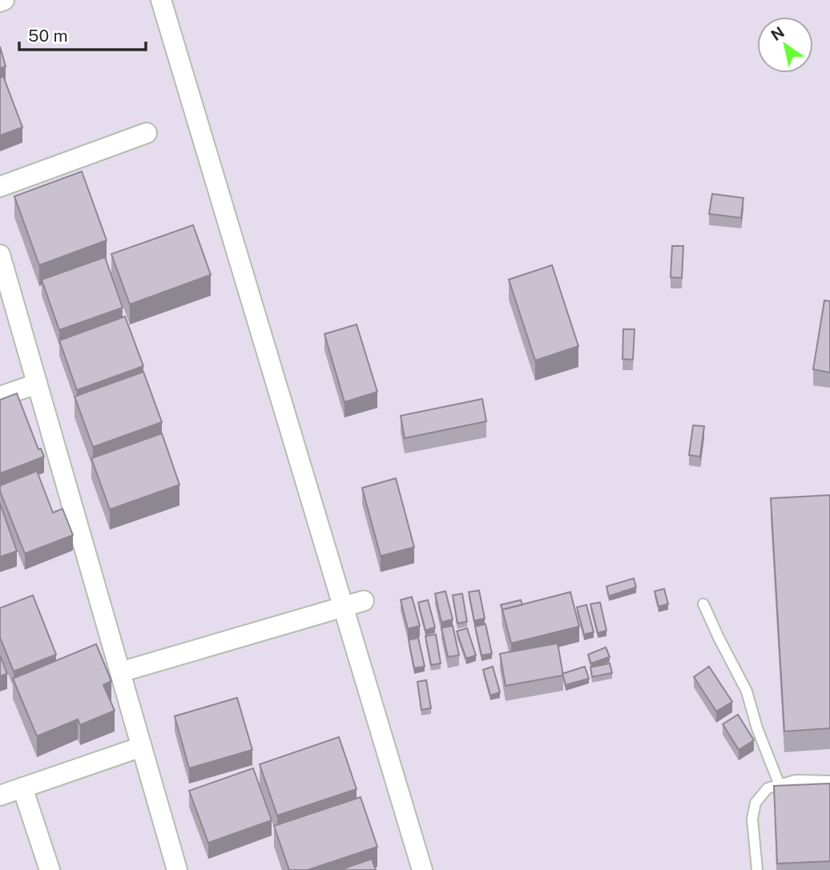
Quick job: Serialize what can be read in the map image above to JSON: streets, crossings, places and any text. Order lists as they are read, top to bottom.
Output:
{
  "scale_bar": "50 m",
  "north": "top left"
}
